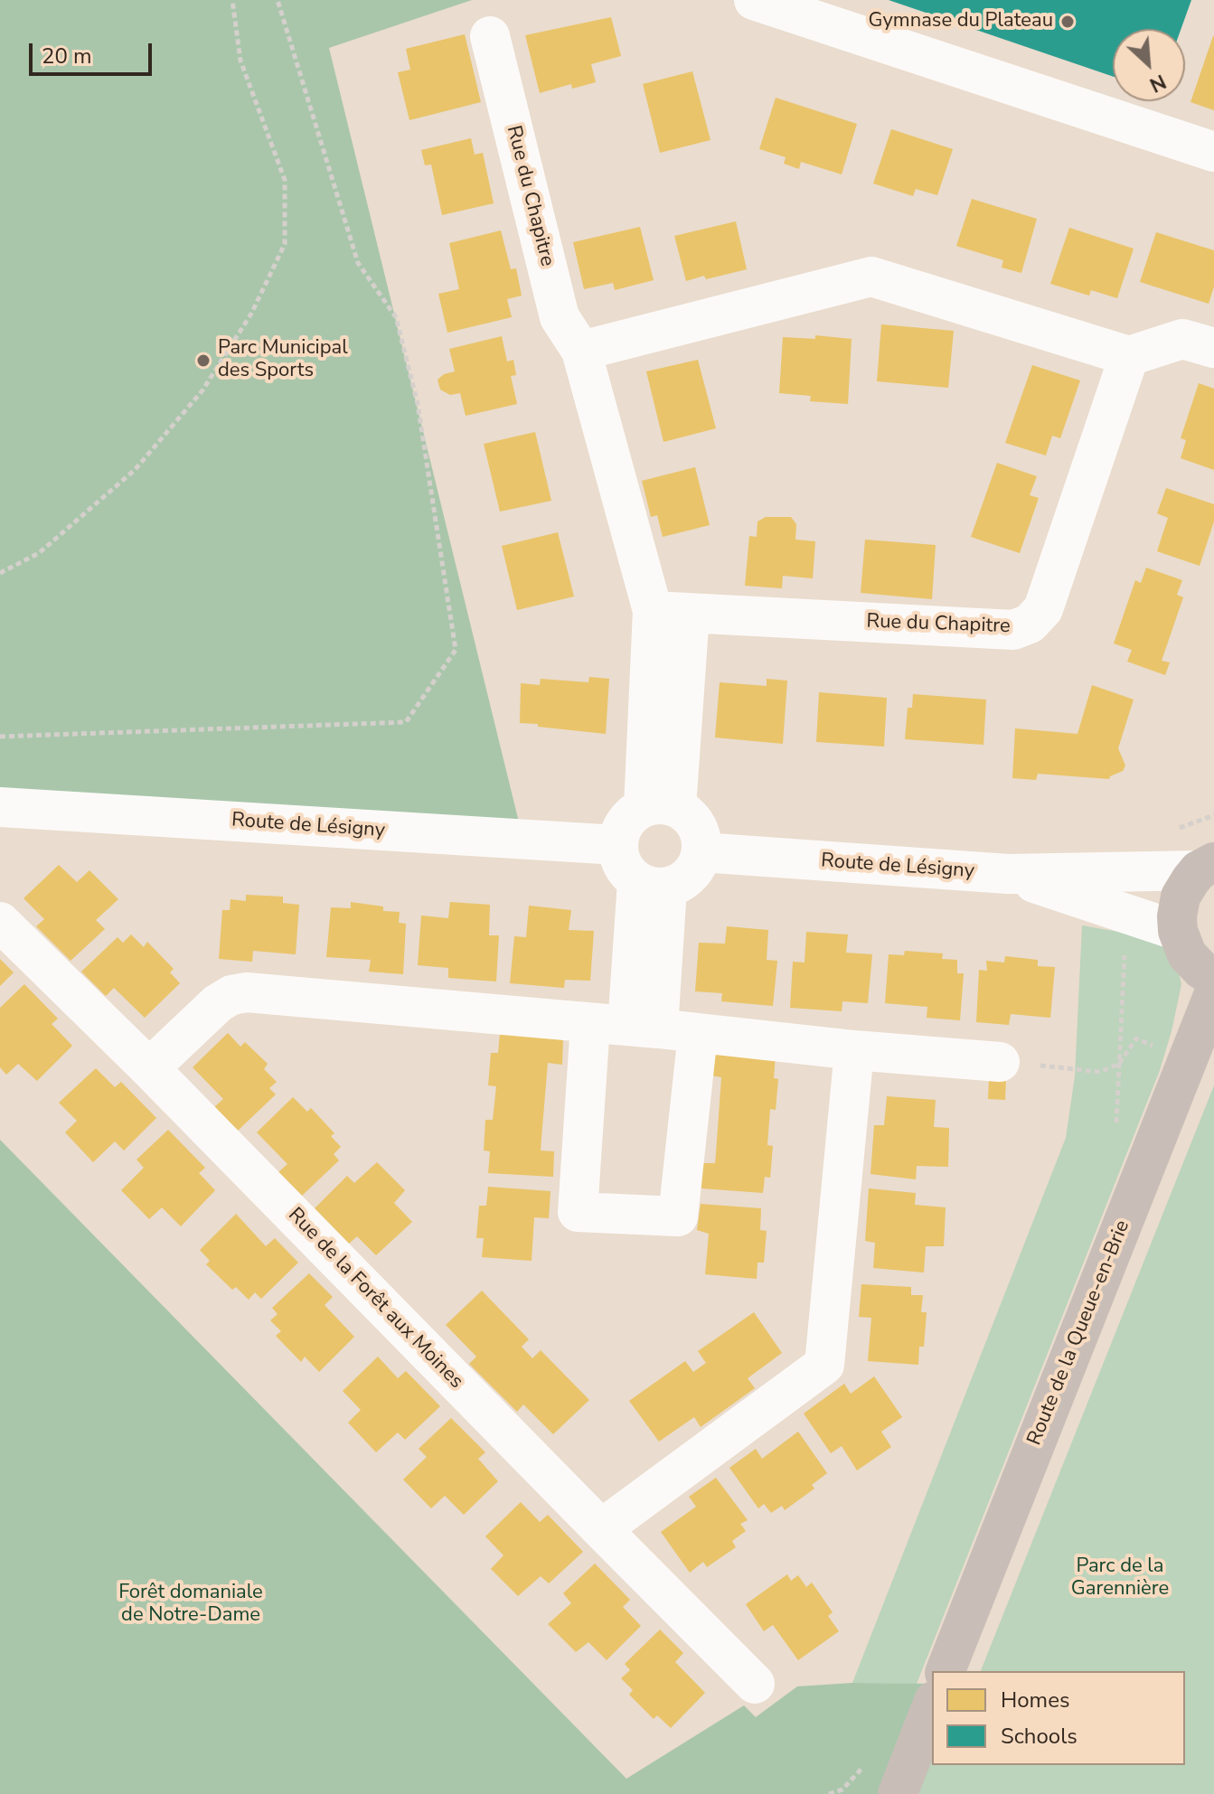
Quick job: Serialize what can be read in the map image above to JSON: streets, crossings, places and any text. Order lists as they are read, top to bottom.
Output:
{
  "streets": {
    "main road": ["Route de la Queue-en-Brie"],
    "street": ["Rue du Chapitre", "Route de Lésigny", "Rue de la Forêt aux Moines"]
  },
  "crossings": [
    ["Rue du Chapitre", "Route de Lésigny"]
  ],
  "parks": ["Parc de la Garennière", "Forêt domaniale de Notre-Dame"],
  "places": ["Gymnase du Plateau", "Parc Municipal des Sports"],
  "legend": ["Homes", "Schools"],
  "scale_bar": "20 m",
  "north": "bottom right"
}
